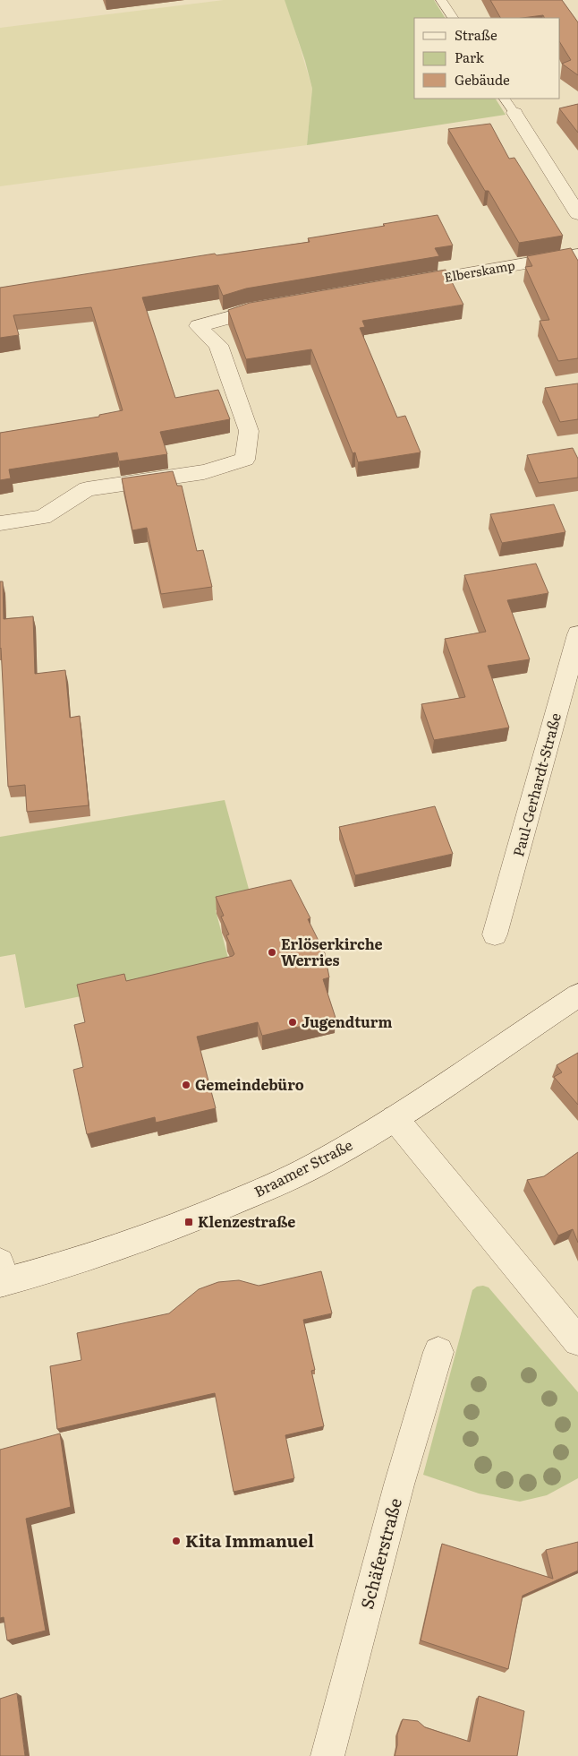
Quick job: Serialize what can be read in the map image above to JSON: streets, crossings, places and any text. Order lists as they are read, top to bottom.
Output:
{
  "streets": {
    "street": [
      "Elberskamp",
      "Paul-Gerhardt-Straße",
      "Braamer Straße",
      "Schäferstraße"
    ]
  },
  "places": {
    "other": [
      "Erlöserkirche Werries",
      "Jugendturm",
      "Gemeindebüro",
      "Kita Immanuel"
    ],
    "transit": ["Klenzestraße"]
  },
  "legend": ["Straße", "Park", "Gebäude"]
}
